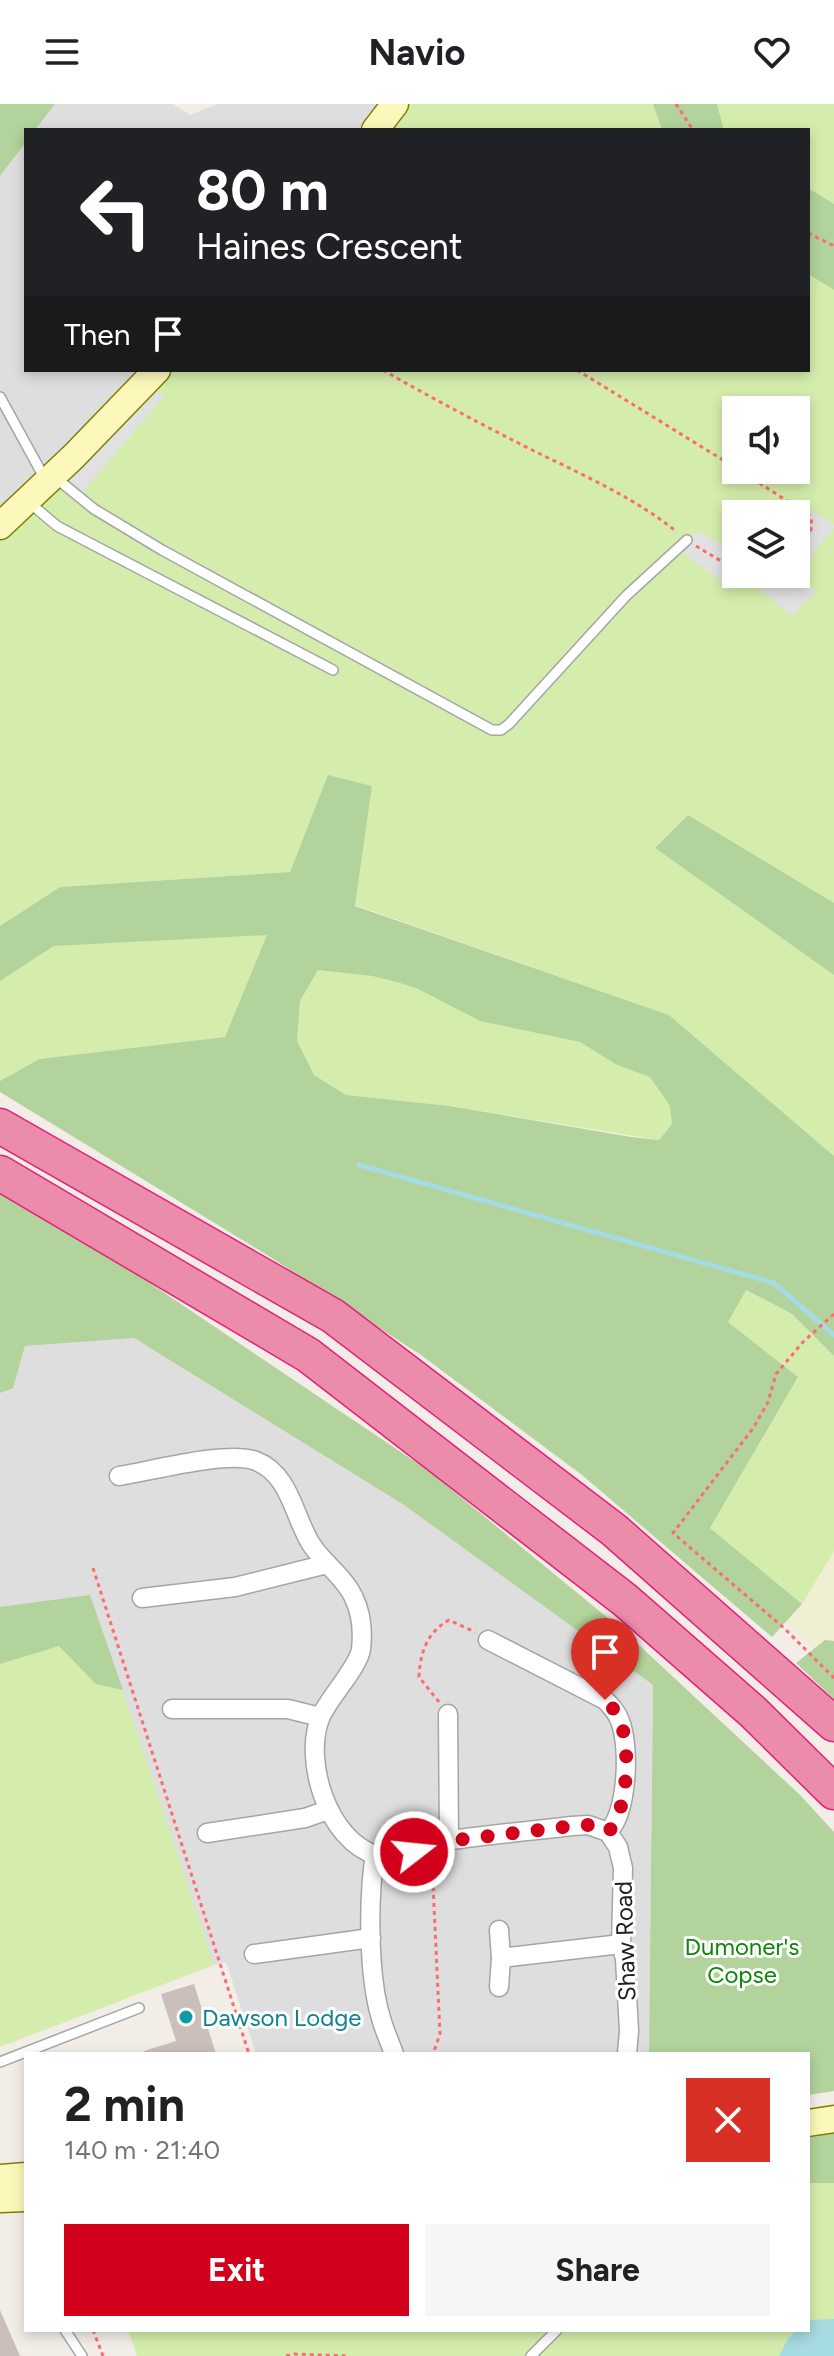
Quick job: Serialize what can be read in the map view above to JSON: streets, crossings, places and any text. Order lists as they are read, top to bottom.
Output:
{
  "streets": {
    "street": ["Shaw Road"]
  },
  "parks": ["Dumoner's Copse"],
  "places": ["Dawson Lodge"],
  "page": {
    "header": "Navio",
    "turn": ["80 m", "Haines Crescent"],
    "then": "Then",
    "heading": ["2 min", "140 m · 21:40"],
    "buttons": ["Exit", "Share"]
  }
}
